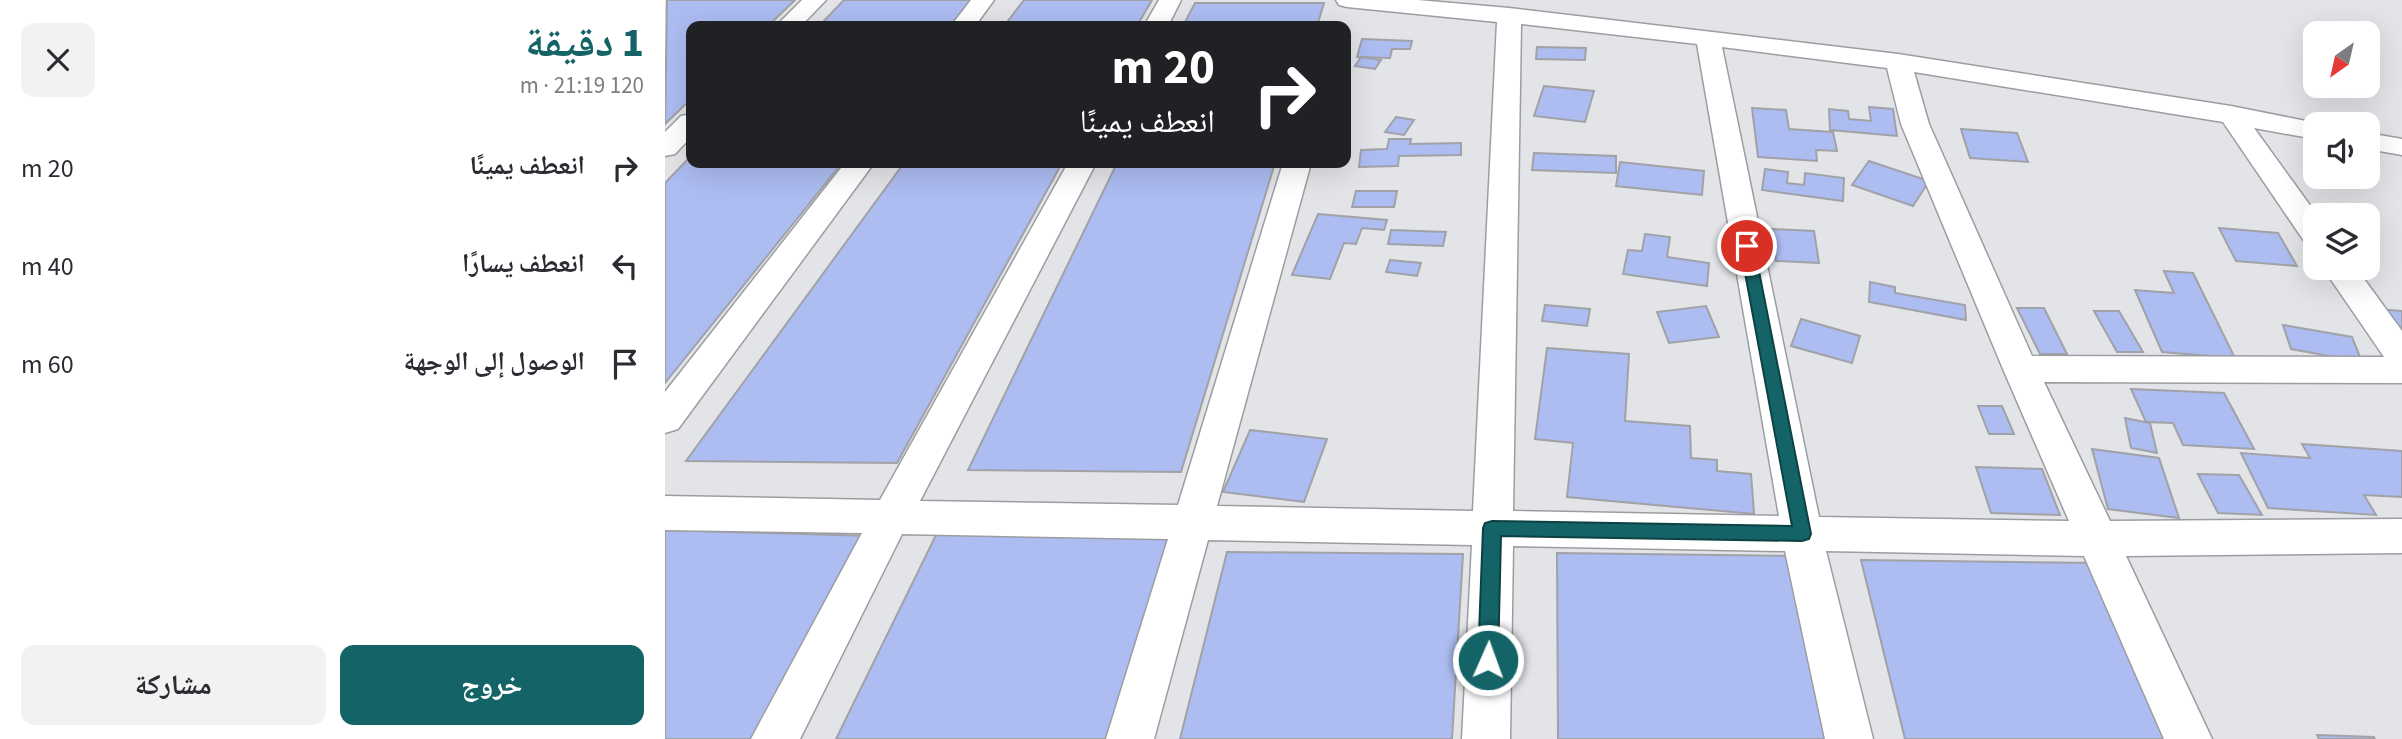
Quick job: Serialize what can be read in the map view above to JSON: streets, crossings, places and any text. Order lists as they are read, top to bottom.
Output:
{
  "north": "bottom left",
  "page": {
    "heading": ["1 دقيقة", "120 m · 21:19"],
    "turn": ["20 m", "انعطف يمينًا"],
    "list": [
      {
        "name": "انعطف يمينًا",
        "value": "20 m"
      },
      {
        "name": "انعطف يسارًا",
        "value": "40 m"
      },
      {
        "name": "الوصول إلى الوجهة",
        "value": "60 m"
      }
    ],
    "buttons": ["خروج", "مشاركة"]
  }
}
